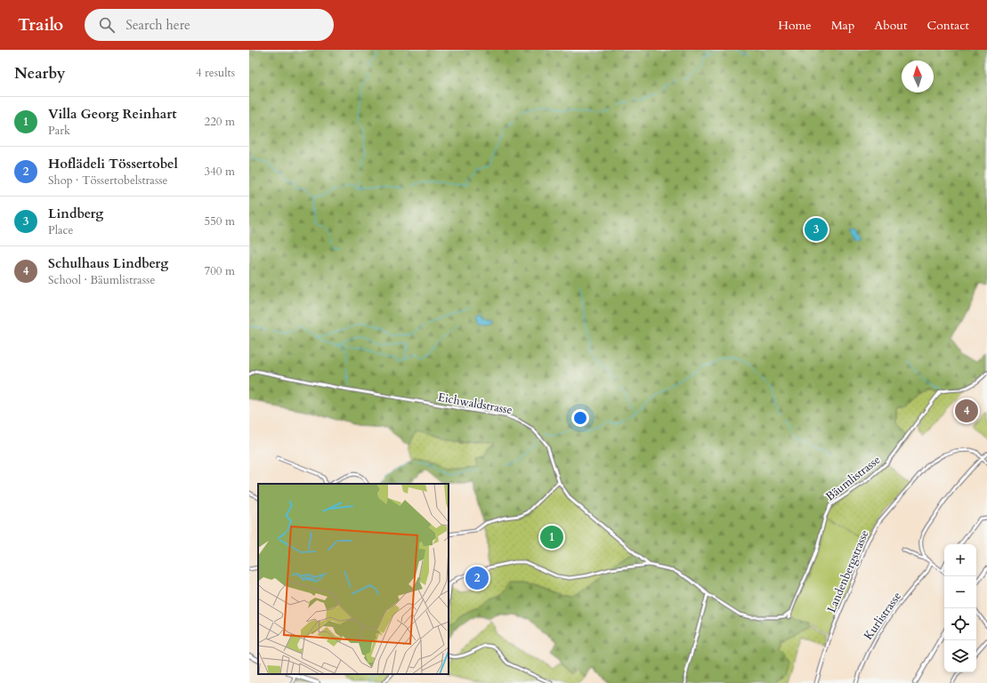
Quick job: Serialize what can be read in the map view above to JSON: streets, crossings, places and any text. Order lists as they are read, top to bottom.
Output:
{
  "streets": {
    "street": [
      "Eichwaldstrasse",
      "Bäumlistrasse",
      "Landenbergstrasse",
      "Kurlistrasse"
    ]
  },
  "north": "top",
  "page": {
    "header": "Trailo",
    "search": "Search here",
    "nav": [
      "Home",
      "Map",
      "About",
      "Contact"
    ],
    "heading": ["Nearby", "4 results"],
    "list": [
      {
        "mark": "1",
        "name": "Villa Georg Reinhart",
        "note": "Park",
        "value": "220 m"
      },
      {
        "mark": "2",
        "name": "Hoflädeli Tössertobel",
        "note": "Shop · Tössertobelstrasse",
        "value": "340 m"
      },
      {
        "mark": "3",
        "name": "Lindberg",
        "note": "Place",
        "value": "550 m"
      },
      {
        "mark": "4",
        "name": "Schulhaus Lindberg",
        "note": "School · Bäumlistrasse",
        "value": "700 m"
      }
    ],
    "pins": [
      "3",
      "4",
      "1",
      "2"
    ],
    "map_buttons": ["+", "−"]
  }
}
